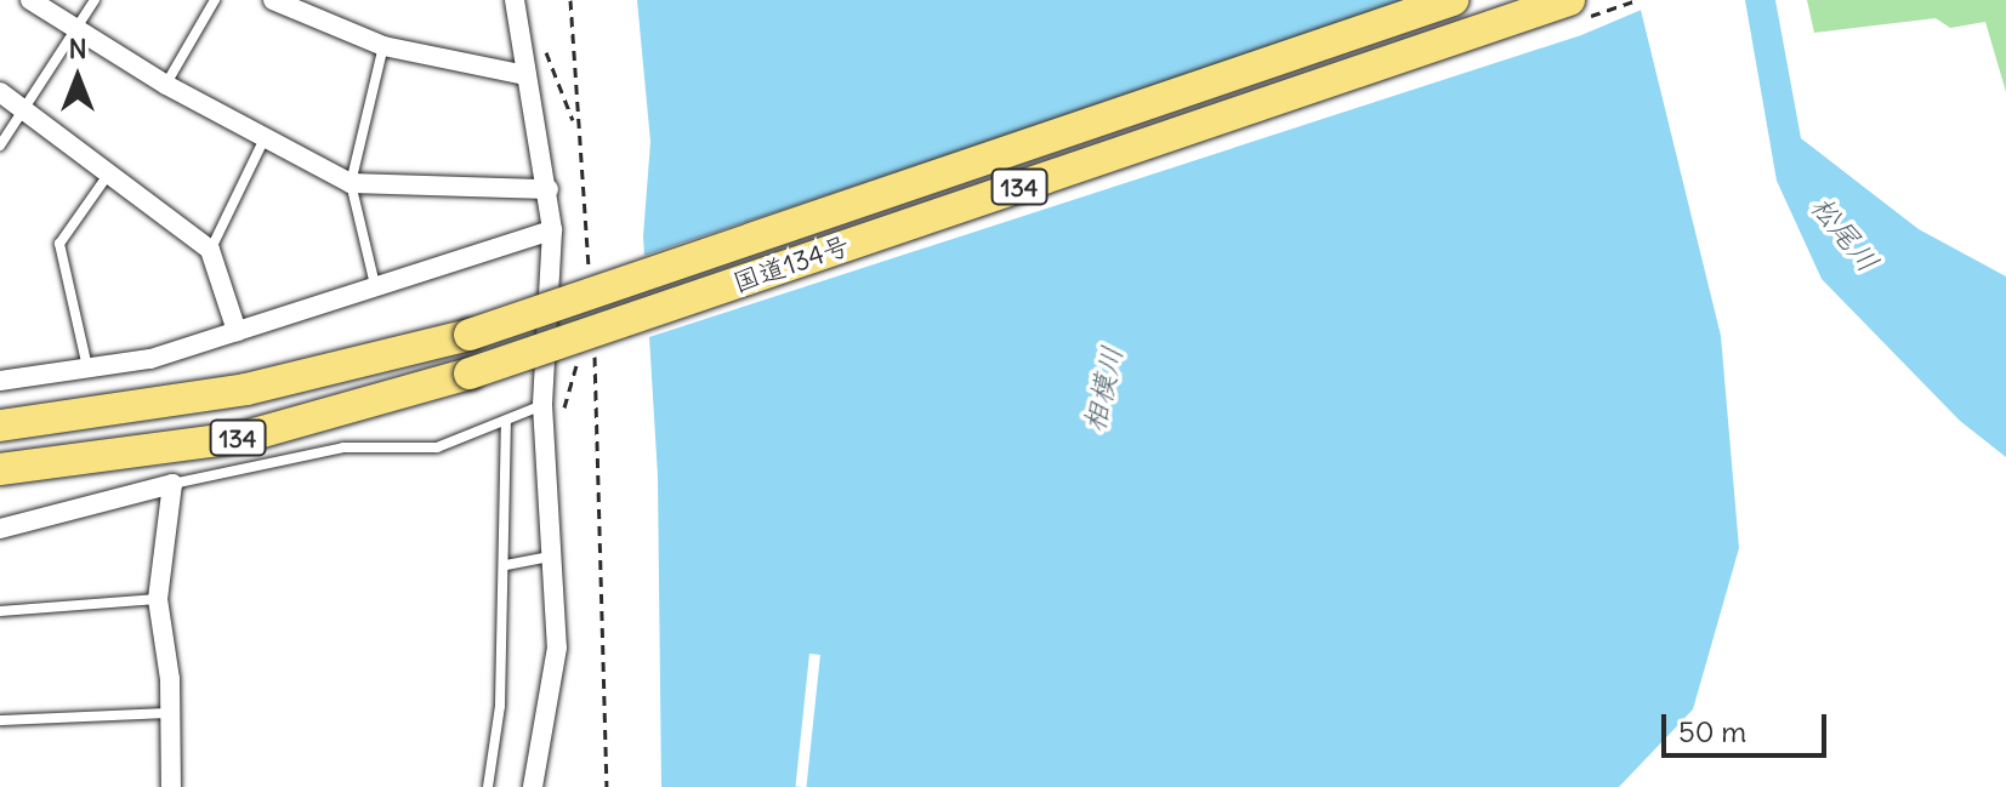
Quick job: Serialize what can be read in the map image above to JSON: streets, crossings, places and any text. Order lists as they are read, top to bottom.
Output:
{
  "streets": {
    "highway": ["134", "国道134号"]
  },
  "water": ["松尾川", "相模川"],
  "scale_bar": "50 m",
  "north": "top"
}
